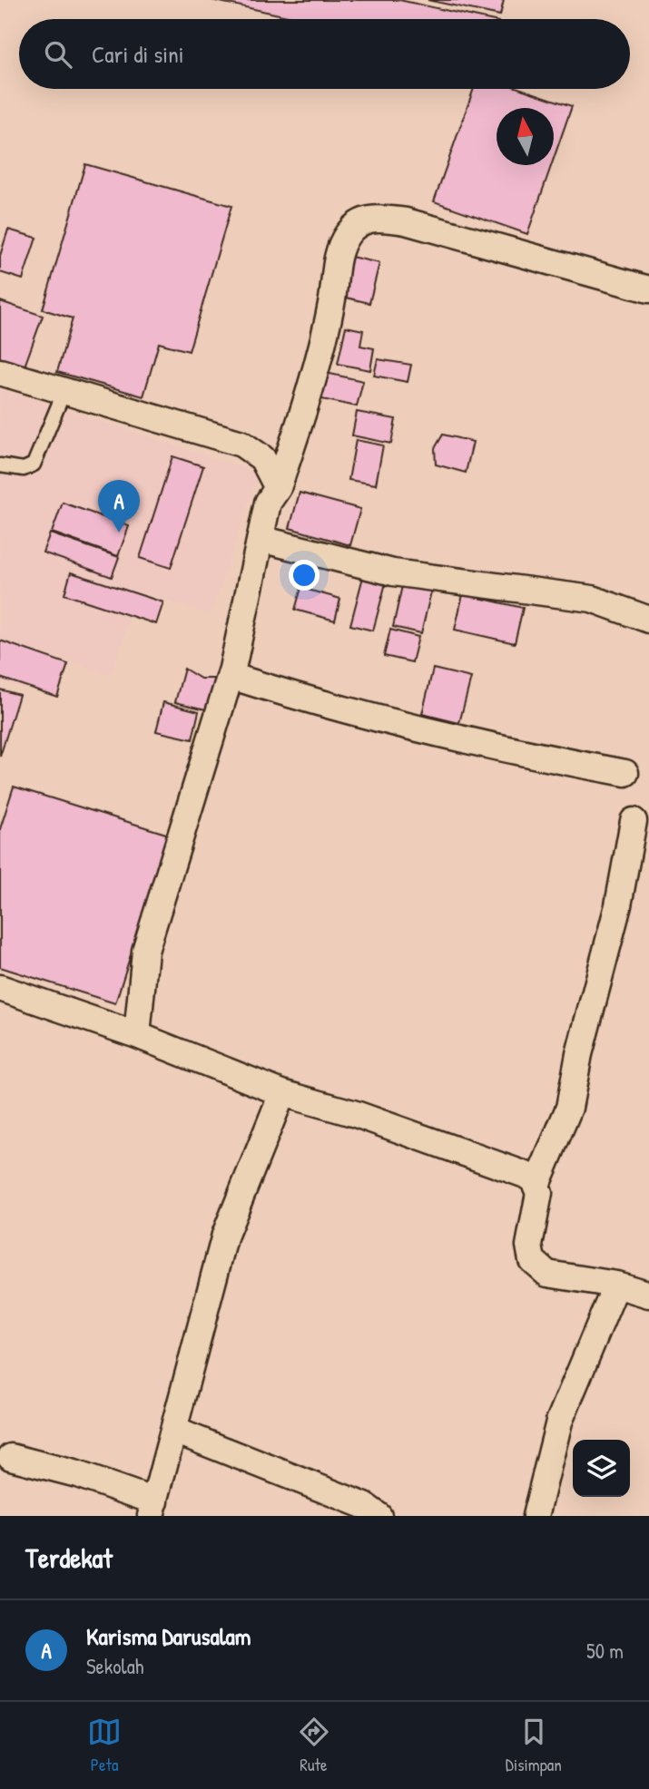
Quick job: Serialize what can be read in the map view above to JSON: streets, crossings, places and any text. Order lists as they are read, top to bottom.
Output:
{
  "north": "top",
  "page": {
    "search": "Cari di sini",
    "pins": "A",
    "heading": "Terdekat",
    "list": [
      {
        "mark": "A",
        "name": "Karisma Darusalam",
        "note": "Sekolah",
        "value": "50 m"
      }
    ],
    "nav": ["Peta", "Rute", "Disimpan"]
  }
}
